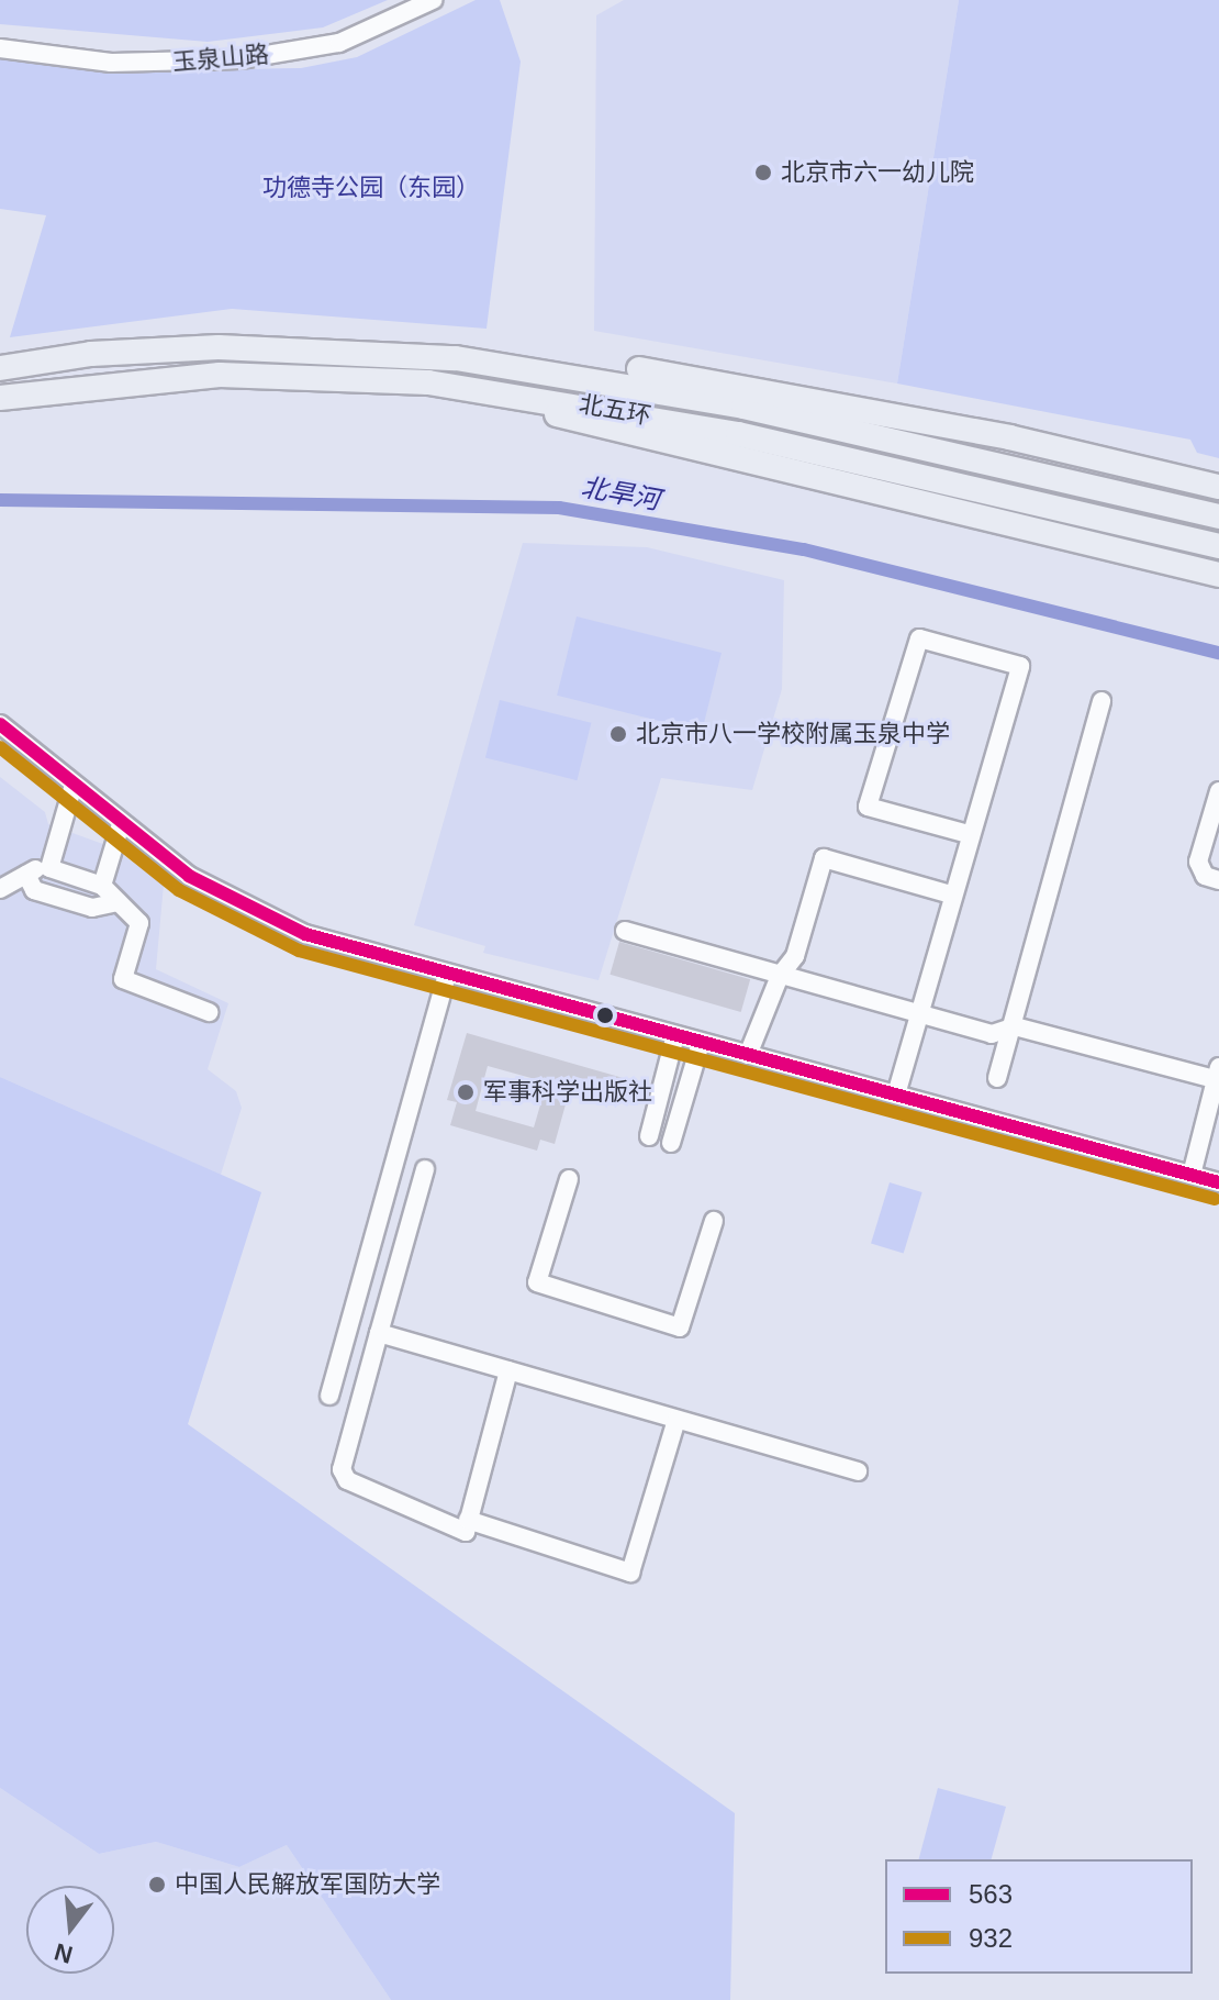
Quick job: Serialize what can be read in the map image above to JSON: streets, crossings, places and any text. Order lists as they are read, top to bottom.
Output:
{
  "streets": {
    "highway": ["北五环"],
    "street": ["玉泉山路"]
  },
  "water": ["北旱河"],
  "parks": ["功德寺公园（东园）"],
  "places": [
    "北京市六一幼儿院",
    "北京市八一学校附属玉泉中学",
    "军事科学出版社",
    "中国人民解放军国防大学"
  ],
  "lines": ["transit line 563", "transit line 932"],
  "legend": ["563", "932"],
  "north": "bottom"
}
